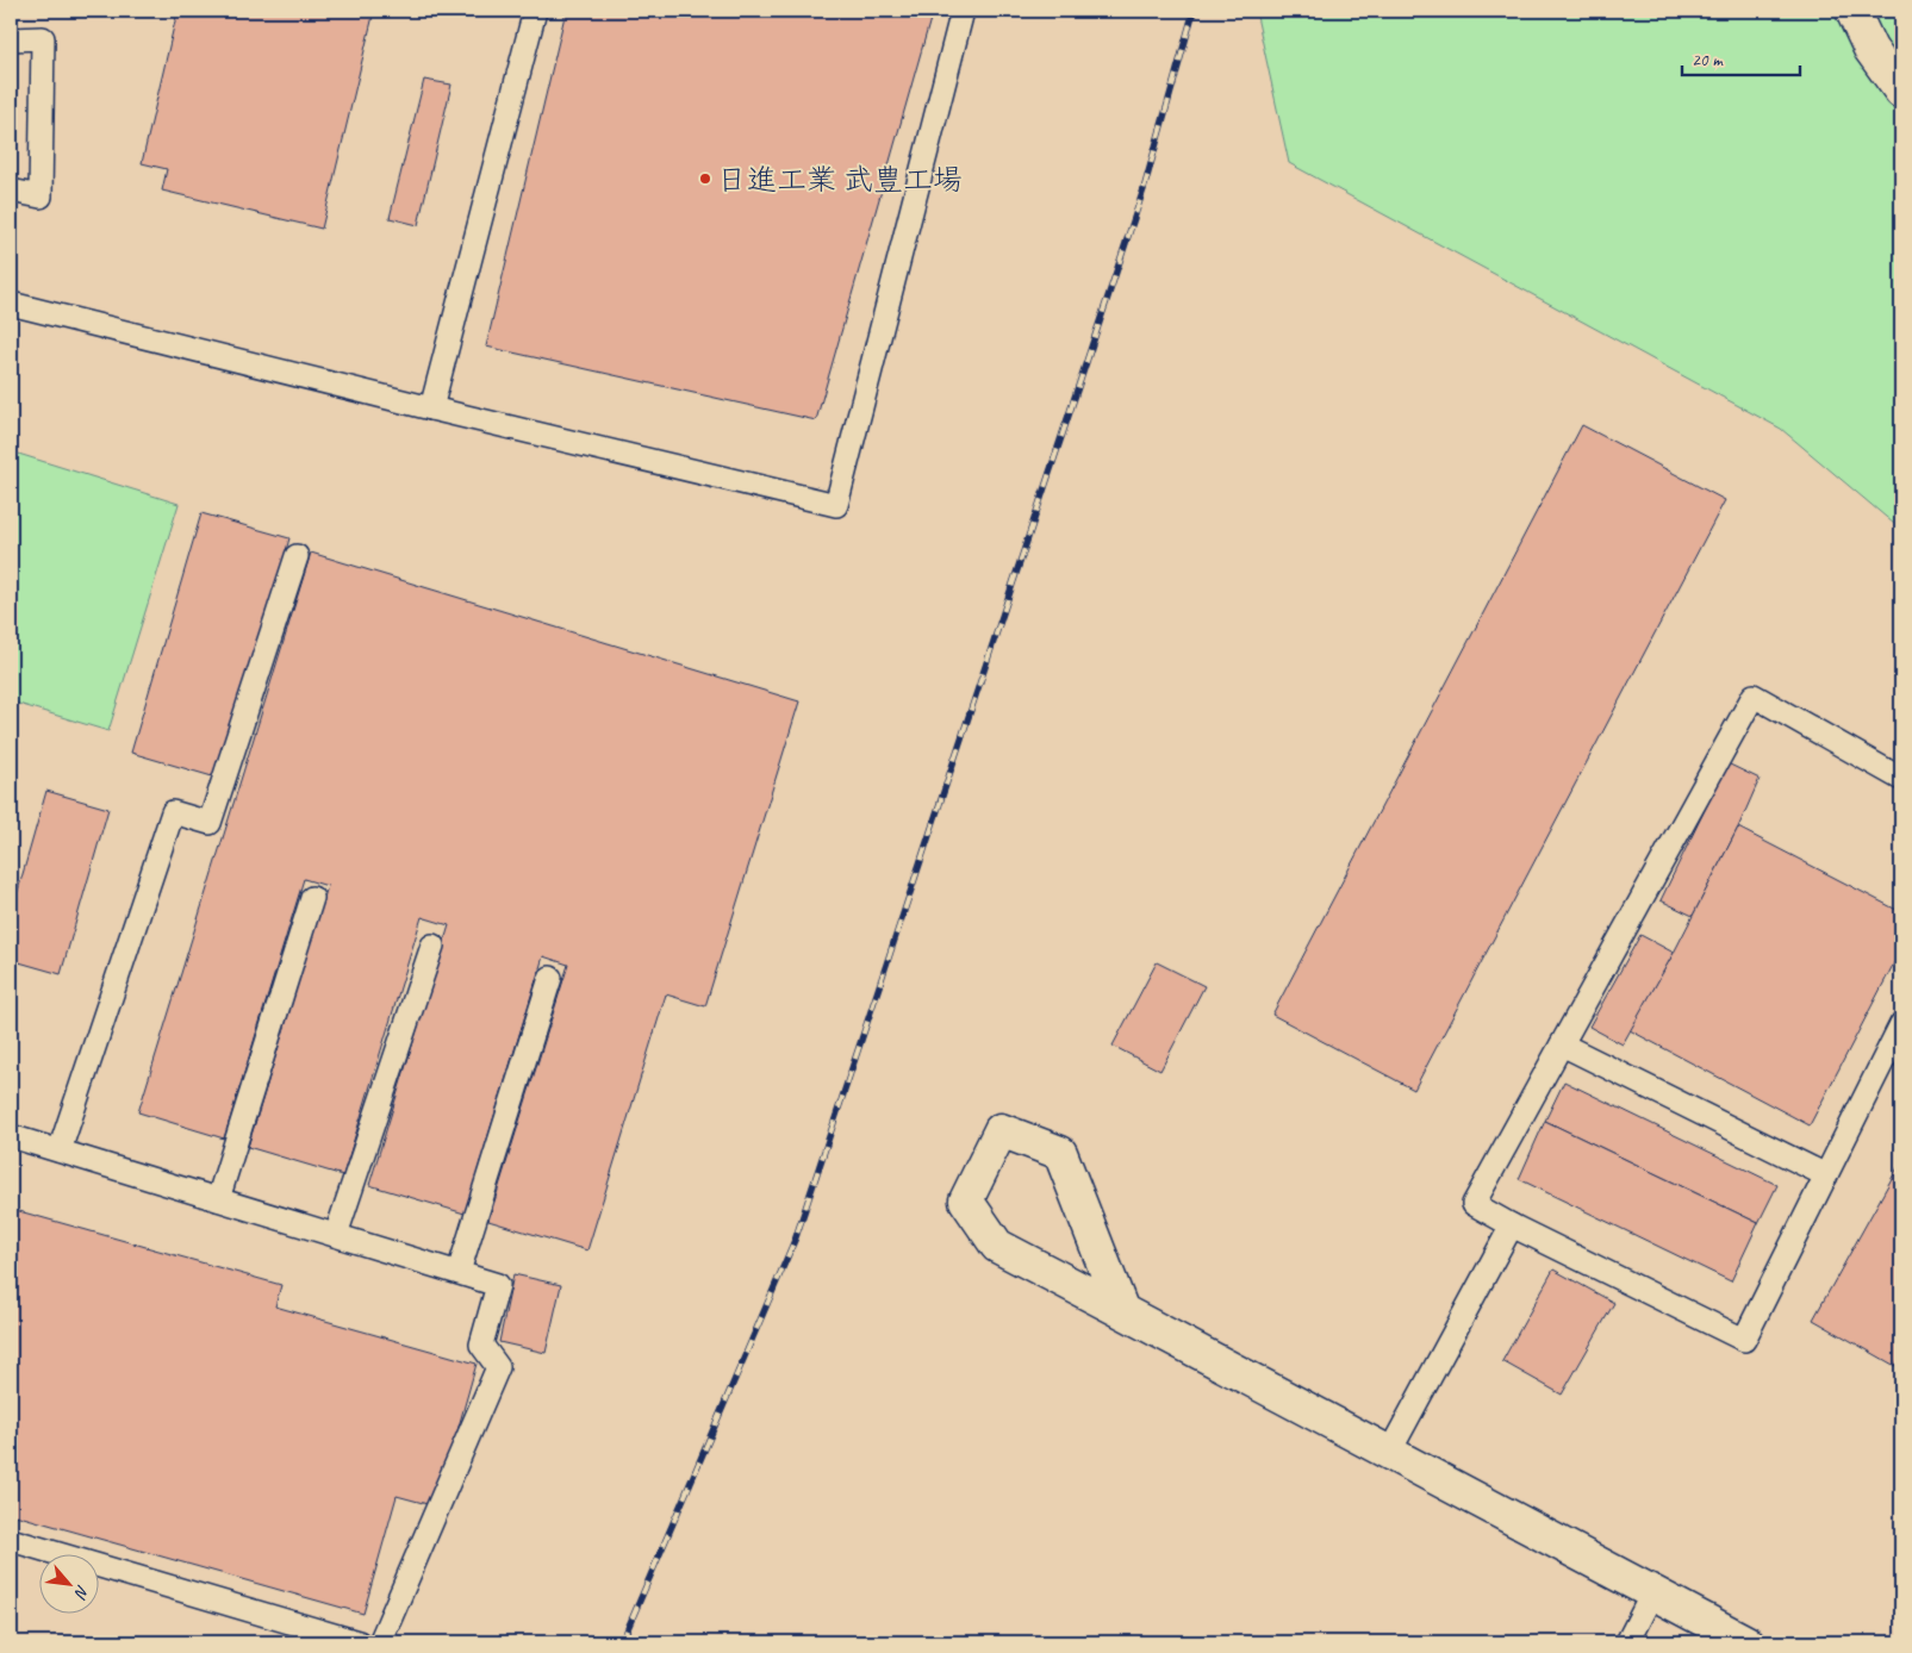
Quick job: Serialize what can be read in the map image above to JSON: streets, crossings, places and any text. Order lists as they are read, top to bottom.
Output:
{
  "places": ["日進工業 武豊工場"],
  "scale_bar": "20 m",
  "north": "bottom right"
}
